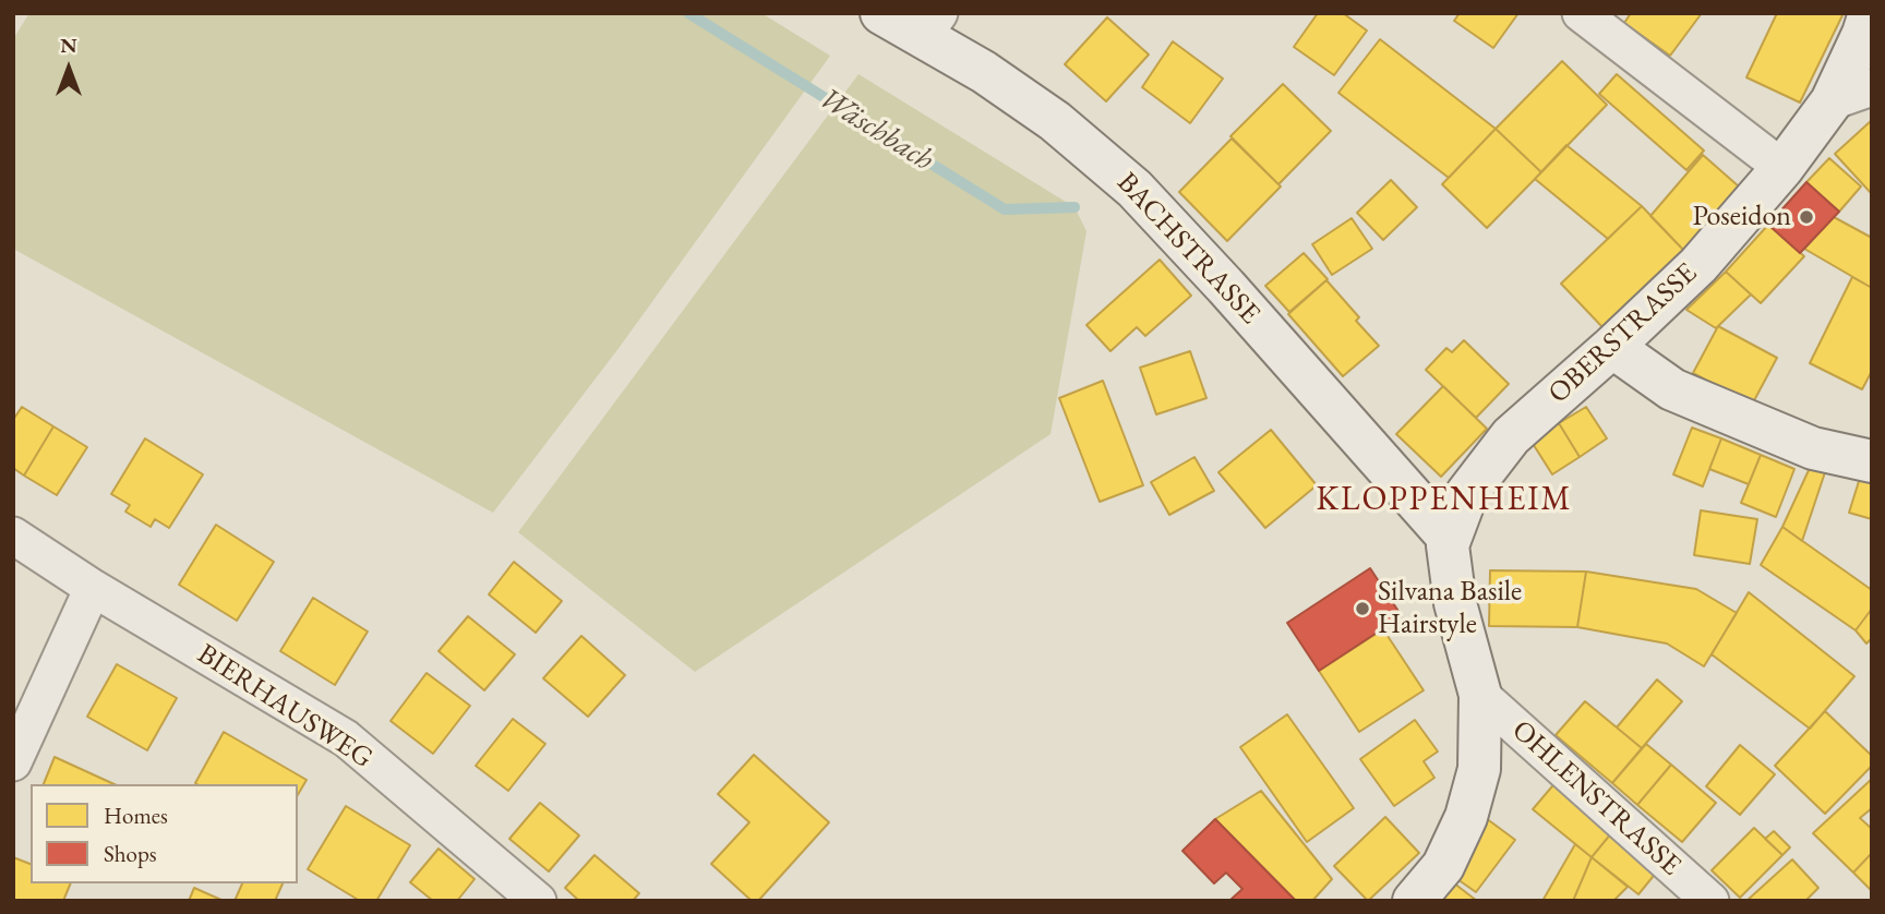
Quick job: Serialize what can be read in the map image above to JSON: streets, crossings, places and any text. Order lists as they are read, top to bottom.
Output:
{
  "streets": {
    "street": [
      "BACHSTRASSE",
      "OBERSTRASSE",
      "BIERHAUSWEG",
      "OHLENSTRASSE"
    ]
  },
  "crossings": [
    ["BACHSTRASSE", "OBERSTRASSE"]
  ],
  "districts": ["KLOPPENHEIM"],
  "water": ["Wäschbach"],
  "places": ["Poseidon", "Silvana Basile Hairstyle"],
  "legend": ["Homes", "Shops"],
  "north": "top"
}
